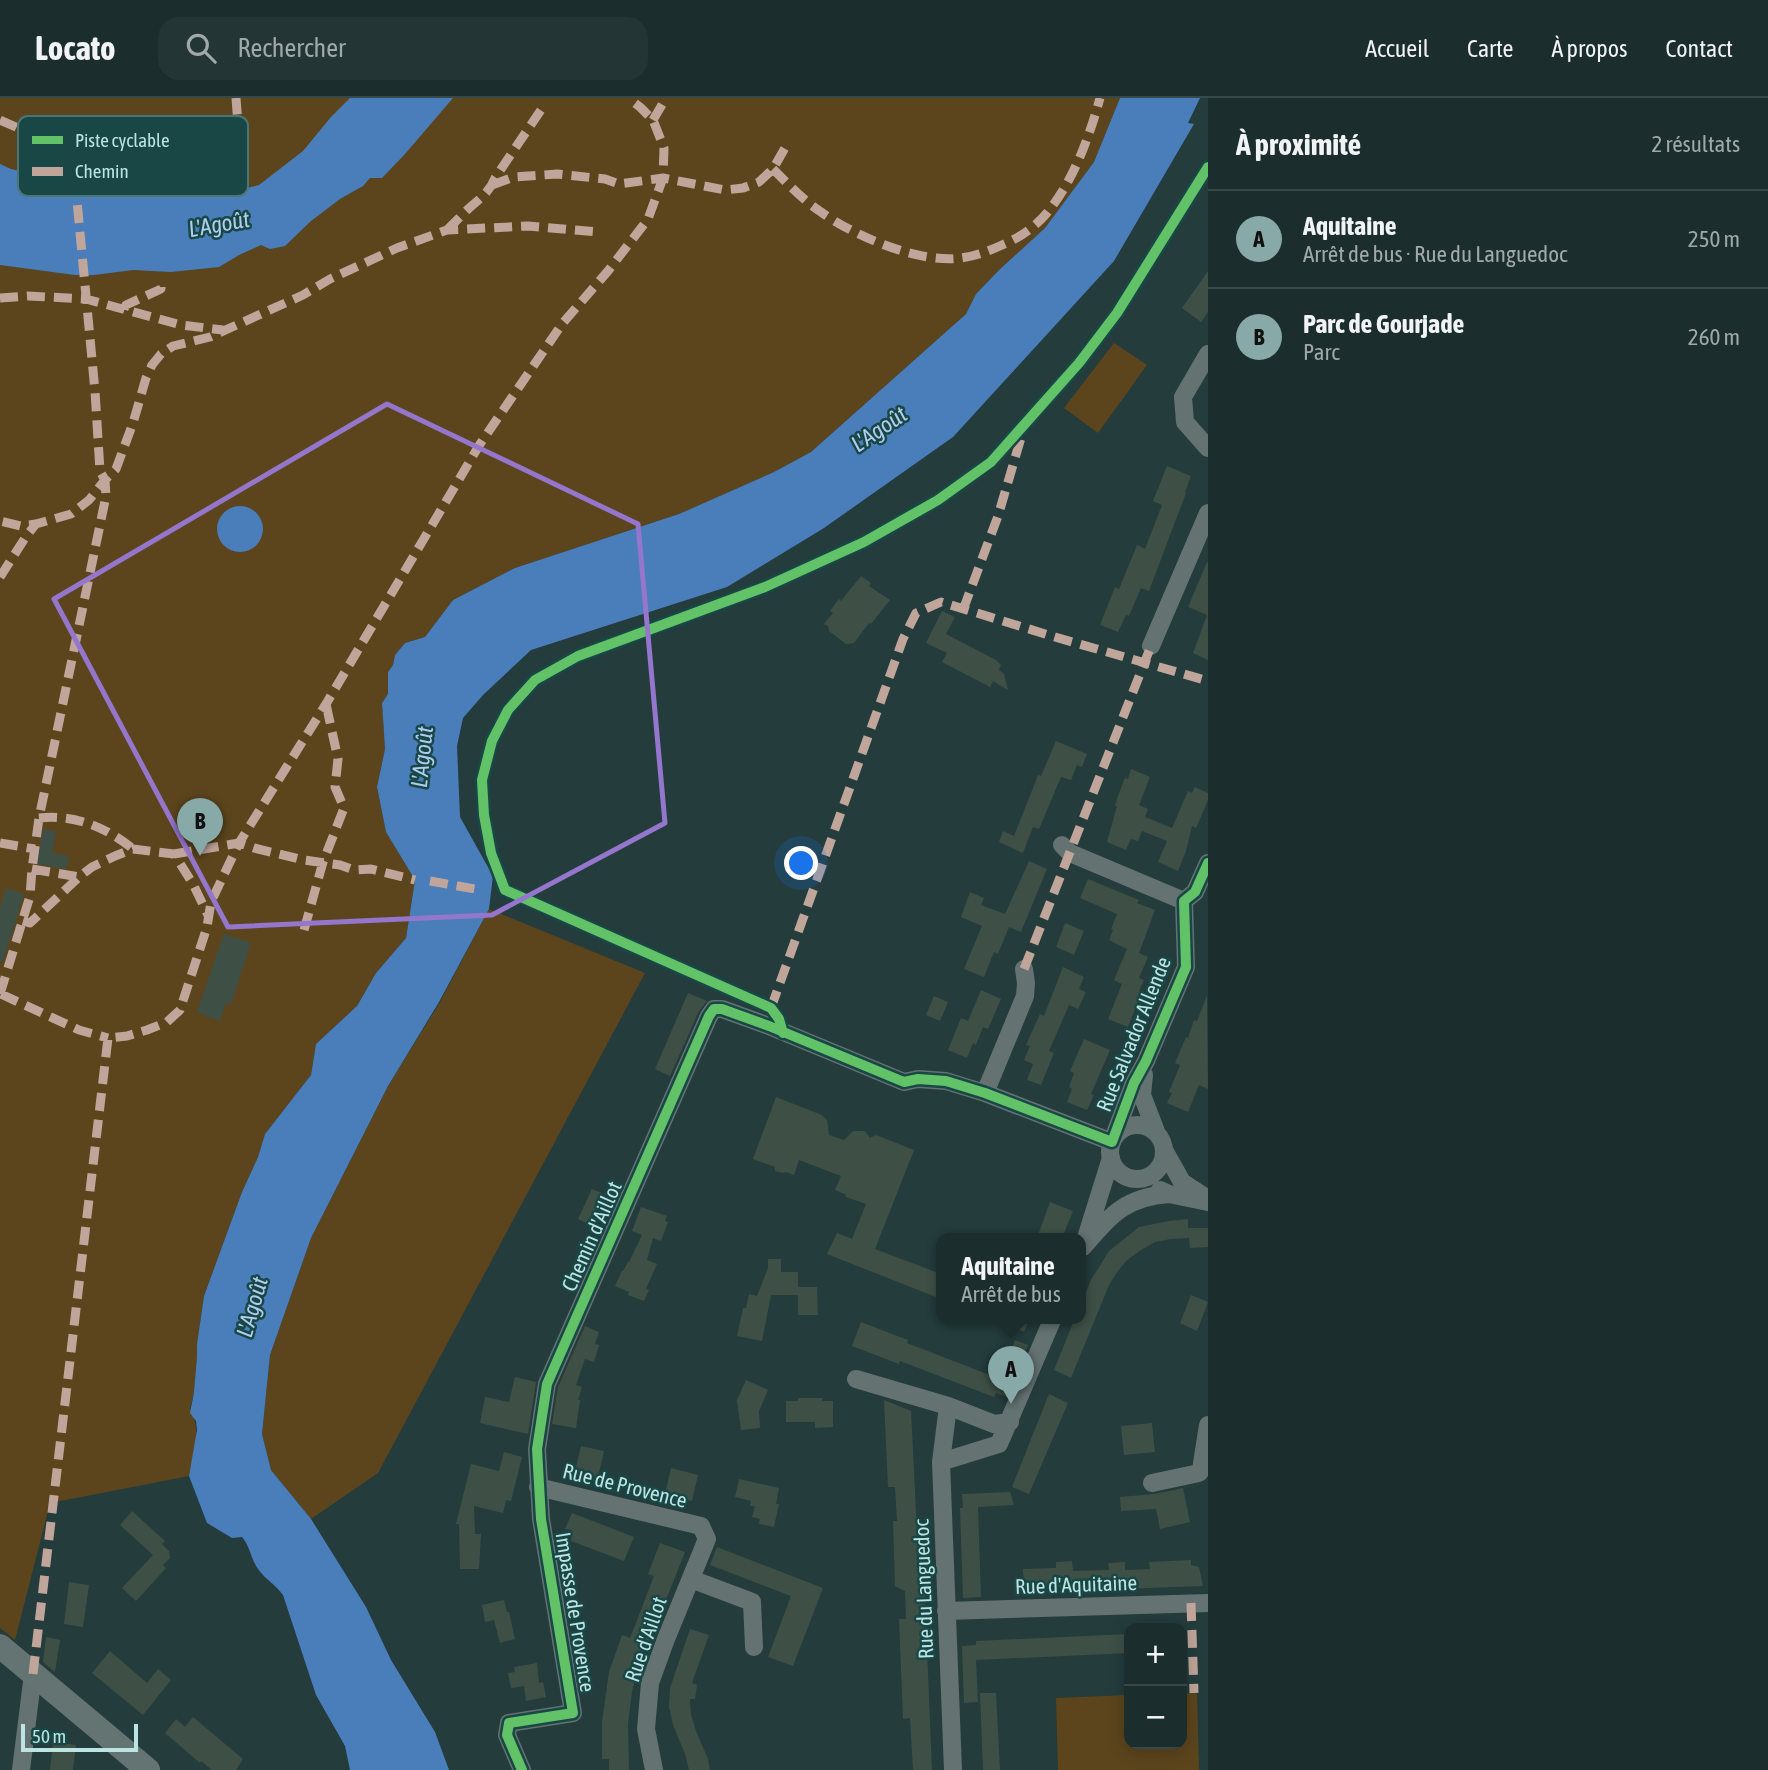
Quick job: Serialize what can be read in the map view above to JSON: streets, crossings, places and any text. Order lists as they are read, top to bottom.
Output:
{
  "streets": {
    "street": [
      "Rue Salvador Allende",
      "Chemin d'Aillot",
      "Rue de Provence",
      "Rue d'Aquitaine",
      "Rue du Languedoc",
      "Impasse de Provence",
      "Rue d'Aillot"
    ]
  },
  "crossings": [
    ["Chemin d'Aillot", "Rue de Provence"],
    ["Chemin d'Aillot", "Impasse de Provence"],
    ["Rue de Provence", "Impasse de Provence"],
    ["Rue de Provence", "Rue d'Aillot"],
    ["Rue d'Aquitaine", "Rue du Languedoc"]
  ],
  "water": ["L'Agoût"],
  "legend": ["Piste cyclable", "Chemin"],
  "scale_bar": "50 m",
  "page": {
    "header": "Locato",
    "search": "Rechercher",
    "nav": [
      "Accueil",
      "Carte",
      "À propos",
      "Contact"
    ],
    "heading": ["À proximité", "2 résultats"],
    "list": [
      {
        "mark": "A",
        "name": "Aquitaine",
        "note": "Arrêt de bus · Rue du Languedoc",
        "value": "250 m"
      },
      {
        "mark": "B",
        "name": "Parc de Gourjade",
        "note": "Parc",
        "value": "260 m"
      }
    ],
    "pins": ["B", "A"],
    "popup": ["Aquitaine", "Arrêt de bus"],
    "map_buttons": ["+", "−"],
    "scale": "50 m"
  }
}
